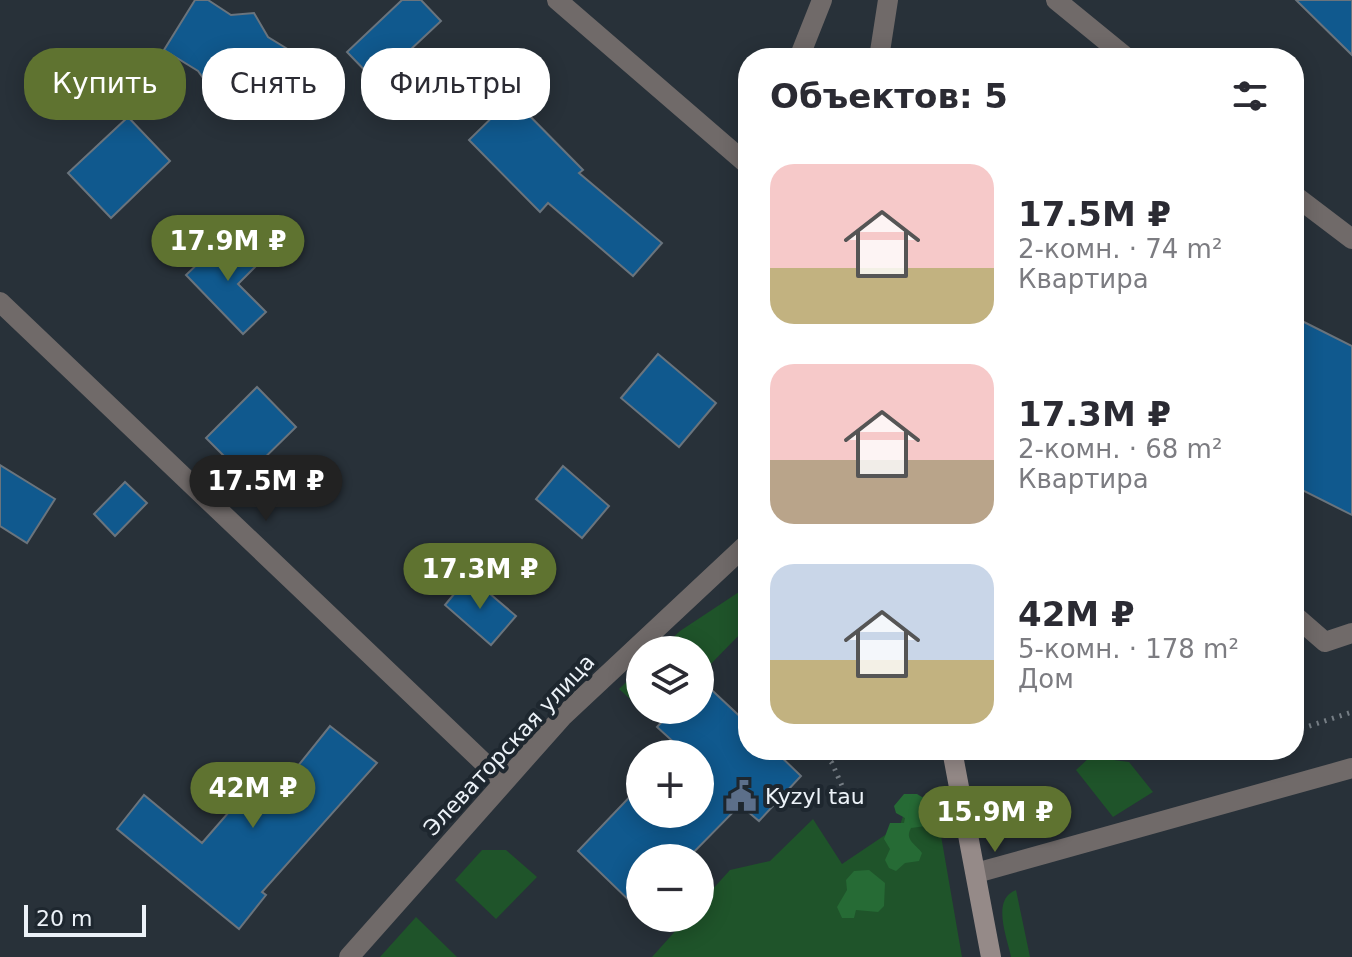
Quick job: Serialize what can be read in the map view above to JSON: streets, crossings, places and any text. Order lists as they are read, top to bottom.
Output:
{
  "streets": {
    "street": ["Элеваторская улица"]
  },
  "places": {
    "public building": ["Kyzyl tau"]
  },
  "scale_bar": "20 m",
  "page": {
    "chip": ["Купить", "Снять", "Фильтры"],
    "heading": "Объектов: 5",
    "list": [
      {
        "name": "17.5M ₽",
        "note": "2-комн. · 74 m² · Квартира"
      },
      {
        "name": "17.3M ₽",
        "note": "2-комн. · 68 m² · Квартира"
      },
      {
        "name": "42M ₽",
        "note": "5-комн. · 178 m² · Дом"
      }
    ],
    "price": [
      "17.9M ₽",
      "17.5M ₽",
      "17.3M ₽",
      "42M ₽",
      "15.9M ₽"
    ],
    "map_buttons": ["+", "−"],
    "scale": "20 m"
  }
}
